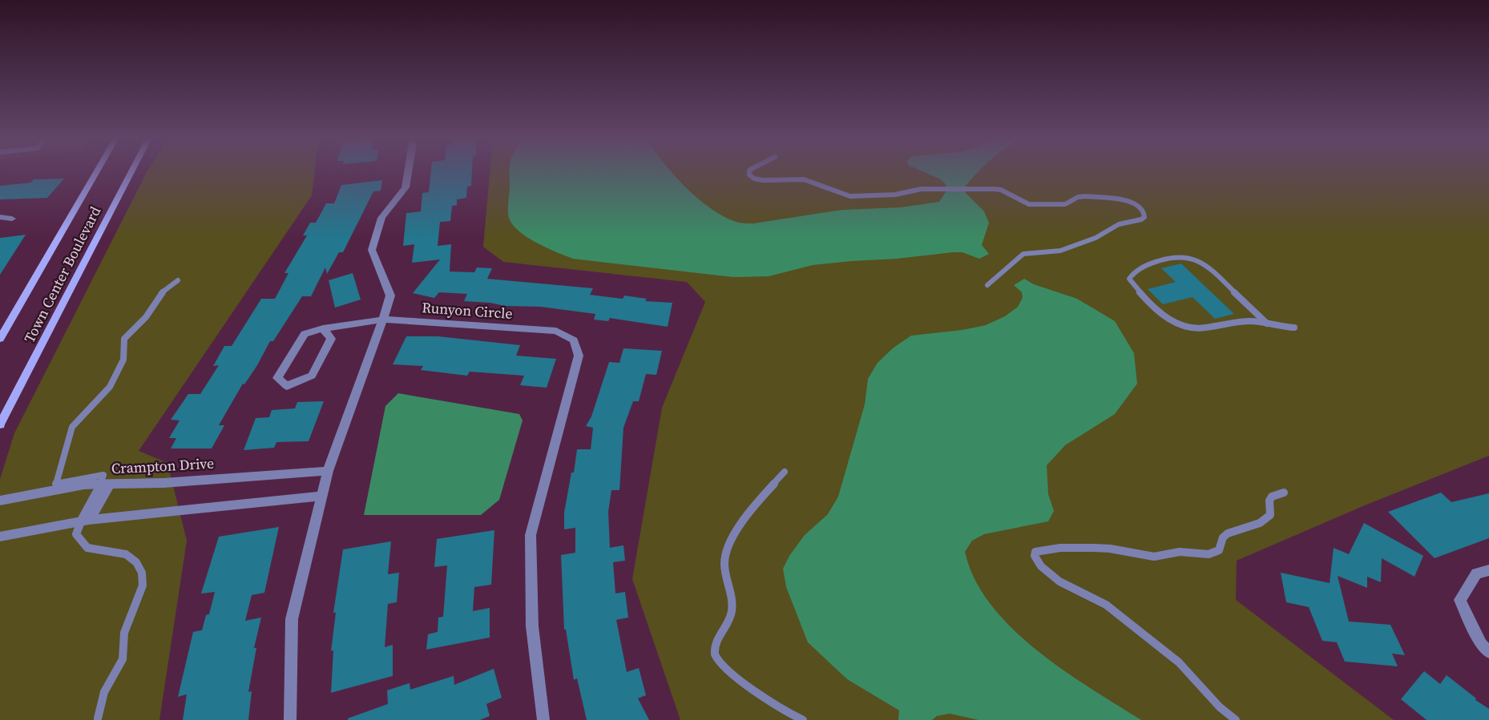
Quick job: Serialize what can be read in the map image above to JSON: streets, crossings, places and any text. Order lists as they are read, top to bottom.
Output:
{
  "streets": {
    "main road": ["Town Center Boulevard"],
    "street": ["Runyon Circle", "Crampton Drive"]
  }
}
